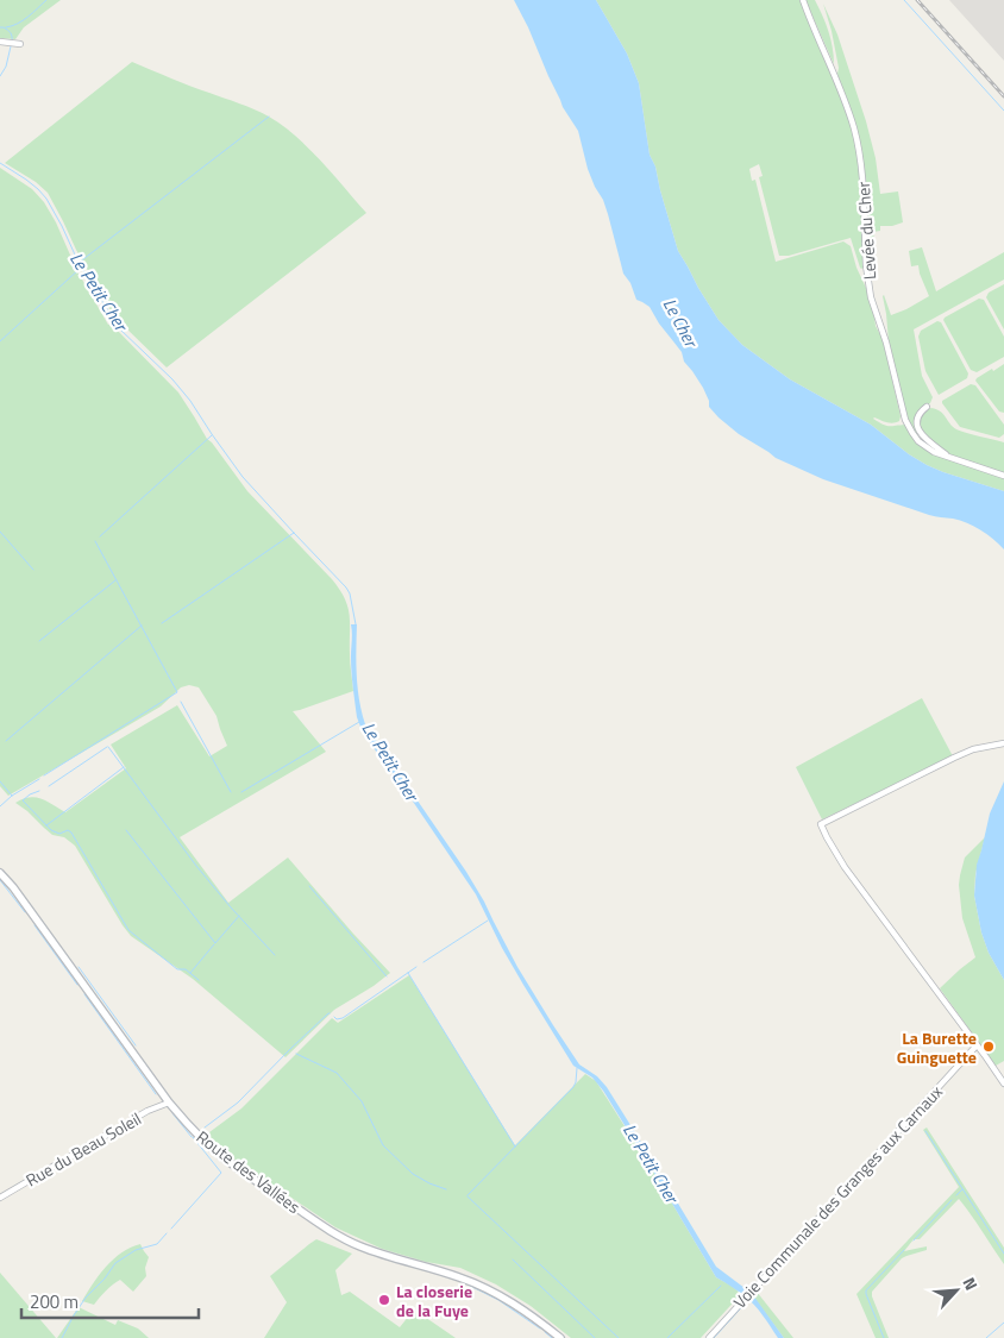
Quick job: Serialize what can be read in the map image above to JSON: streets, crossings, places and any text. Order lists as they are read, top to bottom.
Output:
{
  "streets": {
    "main road": ["Route des Vallées"],
    "street": ["Levée du Cher", "Rue du Beau Soleil", "Voie Communale des Granges aux Carnaux"]
  },
  "crossings": [
    ["Rue du Beau Soleil", "Route des Vallées"]
  ],
  "water": ["Le Petit Cher", "Le Cher"],
  "places": ["La Burette Guinguette", "La closerie de la Fuye"],
  "scale_bar": "200 m",
  "north": "top right"
}
